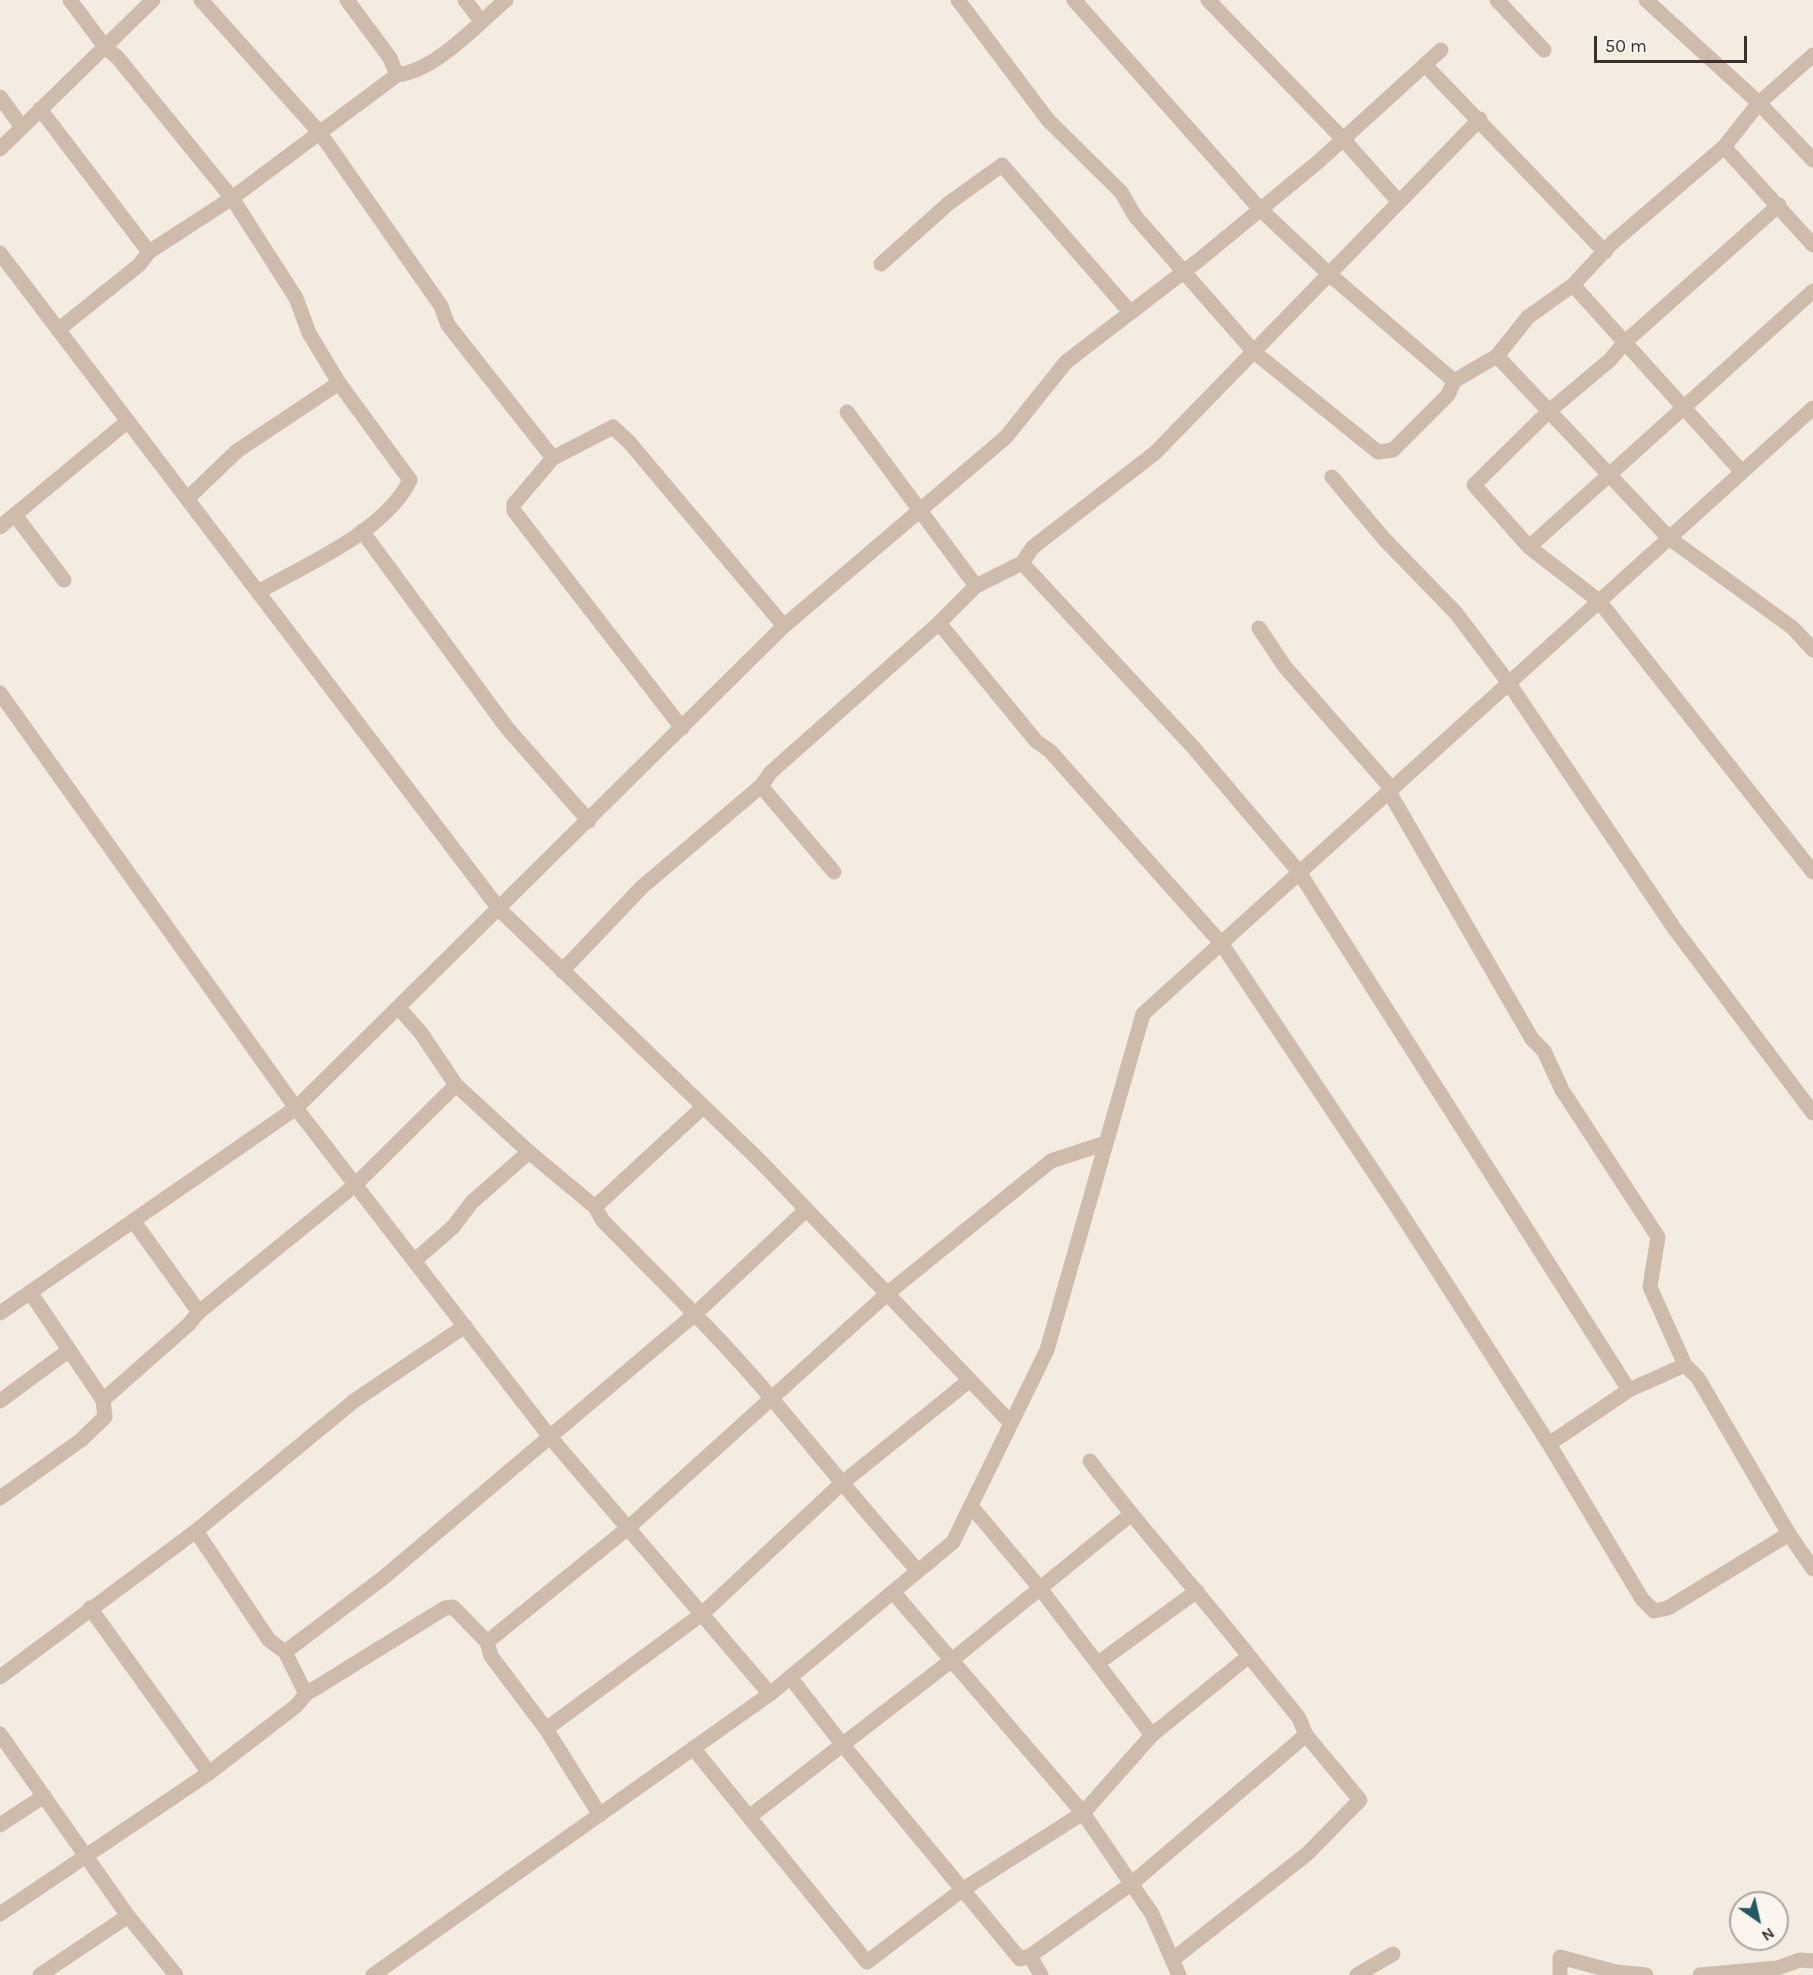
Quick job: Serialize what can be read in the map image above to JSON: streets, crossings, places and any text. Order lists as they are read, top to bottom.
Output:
{
  "scale_bar": "50 m",
  "north": "bottom right"
}
